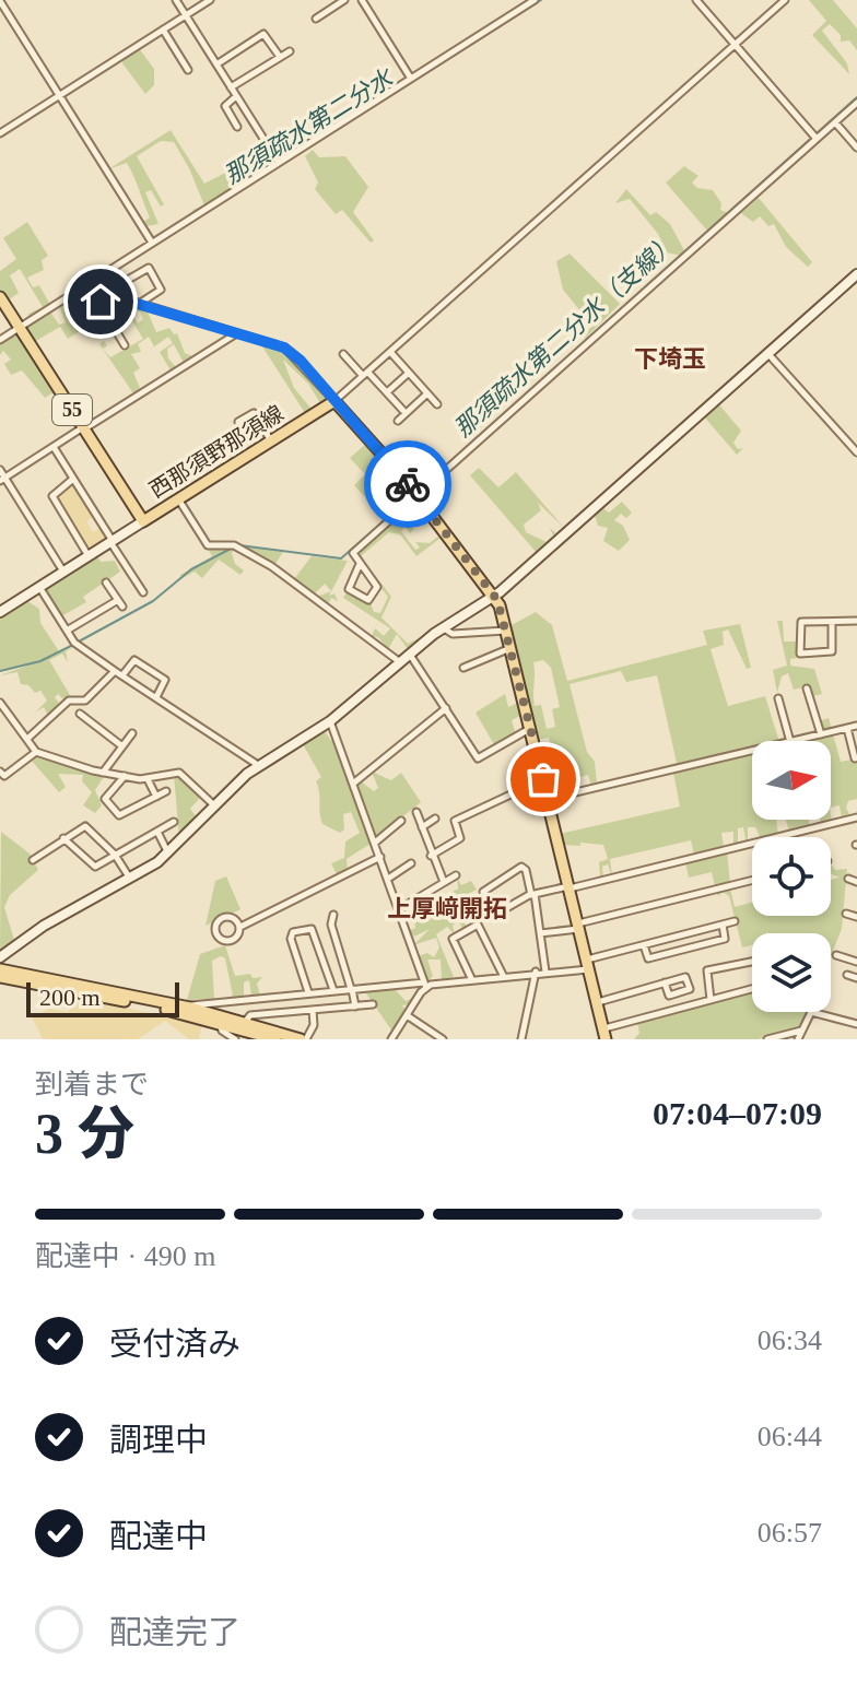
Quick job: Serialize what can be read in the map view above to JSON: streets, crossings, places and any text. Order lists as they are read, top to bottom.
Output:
{
  "streets": {
    "main road": ["55", "西那須野那須線"]
  },
  "districts": ["下埼玉", "上厚﨑開拓"],
  "water": ["那須疏水第二分水", "那須疏水第二分水（支線）"],
  "scale_bar": "200 m",
  "north": "right",
  "page": {
    "scale": "200 m",
    "heading": ["3 分", "到着まで", "07:04–07:09"],
    "bar": "配達中 · 490 m",
    "list": [
      ["受付済み", "06:34"],
      ["調理中", "06:44"],
      ["配達中", "06:57"],
      "配達完了"
    ]
  }
}
